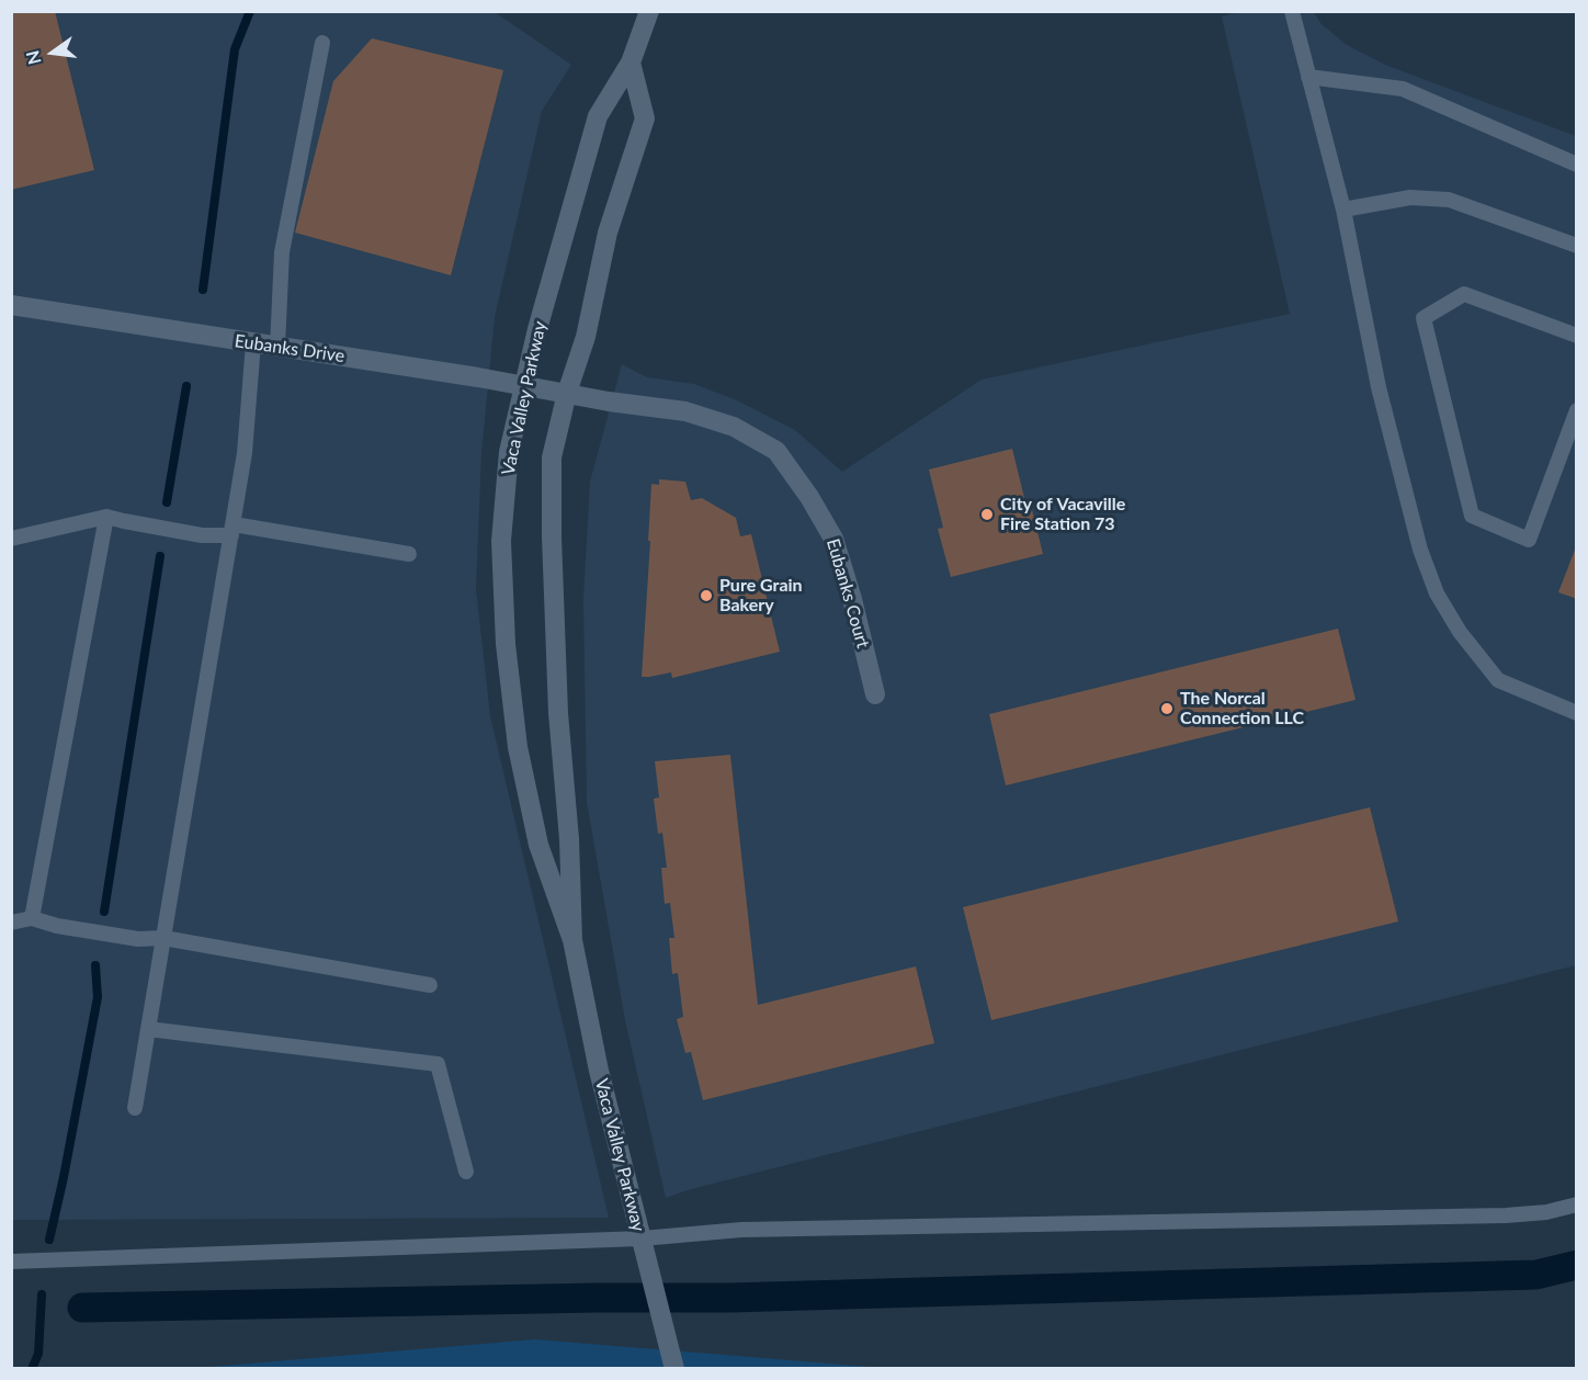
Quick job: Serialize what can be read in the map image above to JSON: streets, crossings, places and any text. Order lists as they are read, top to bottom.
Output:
{
  "streets": {
    "street": ["Eubanks Drive", "Vaca Valley Parkway", "Eubanks Court"]
  },
  "crossings": [
    ["Eubanks Drive", "Vaca Valley Parkway"],
    ["Eubanks Drive", "Eubanks Court"],
    ["Vaca Valley Parkway", "Eubanks Court"]
  ],
  "places": ["City of Vacaville Fire Station 73", "Pure Grain Bakery", "The Norcal Connection LLC"],
  "north": "left"
}
